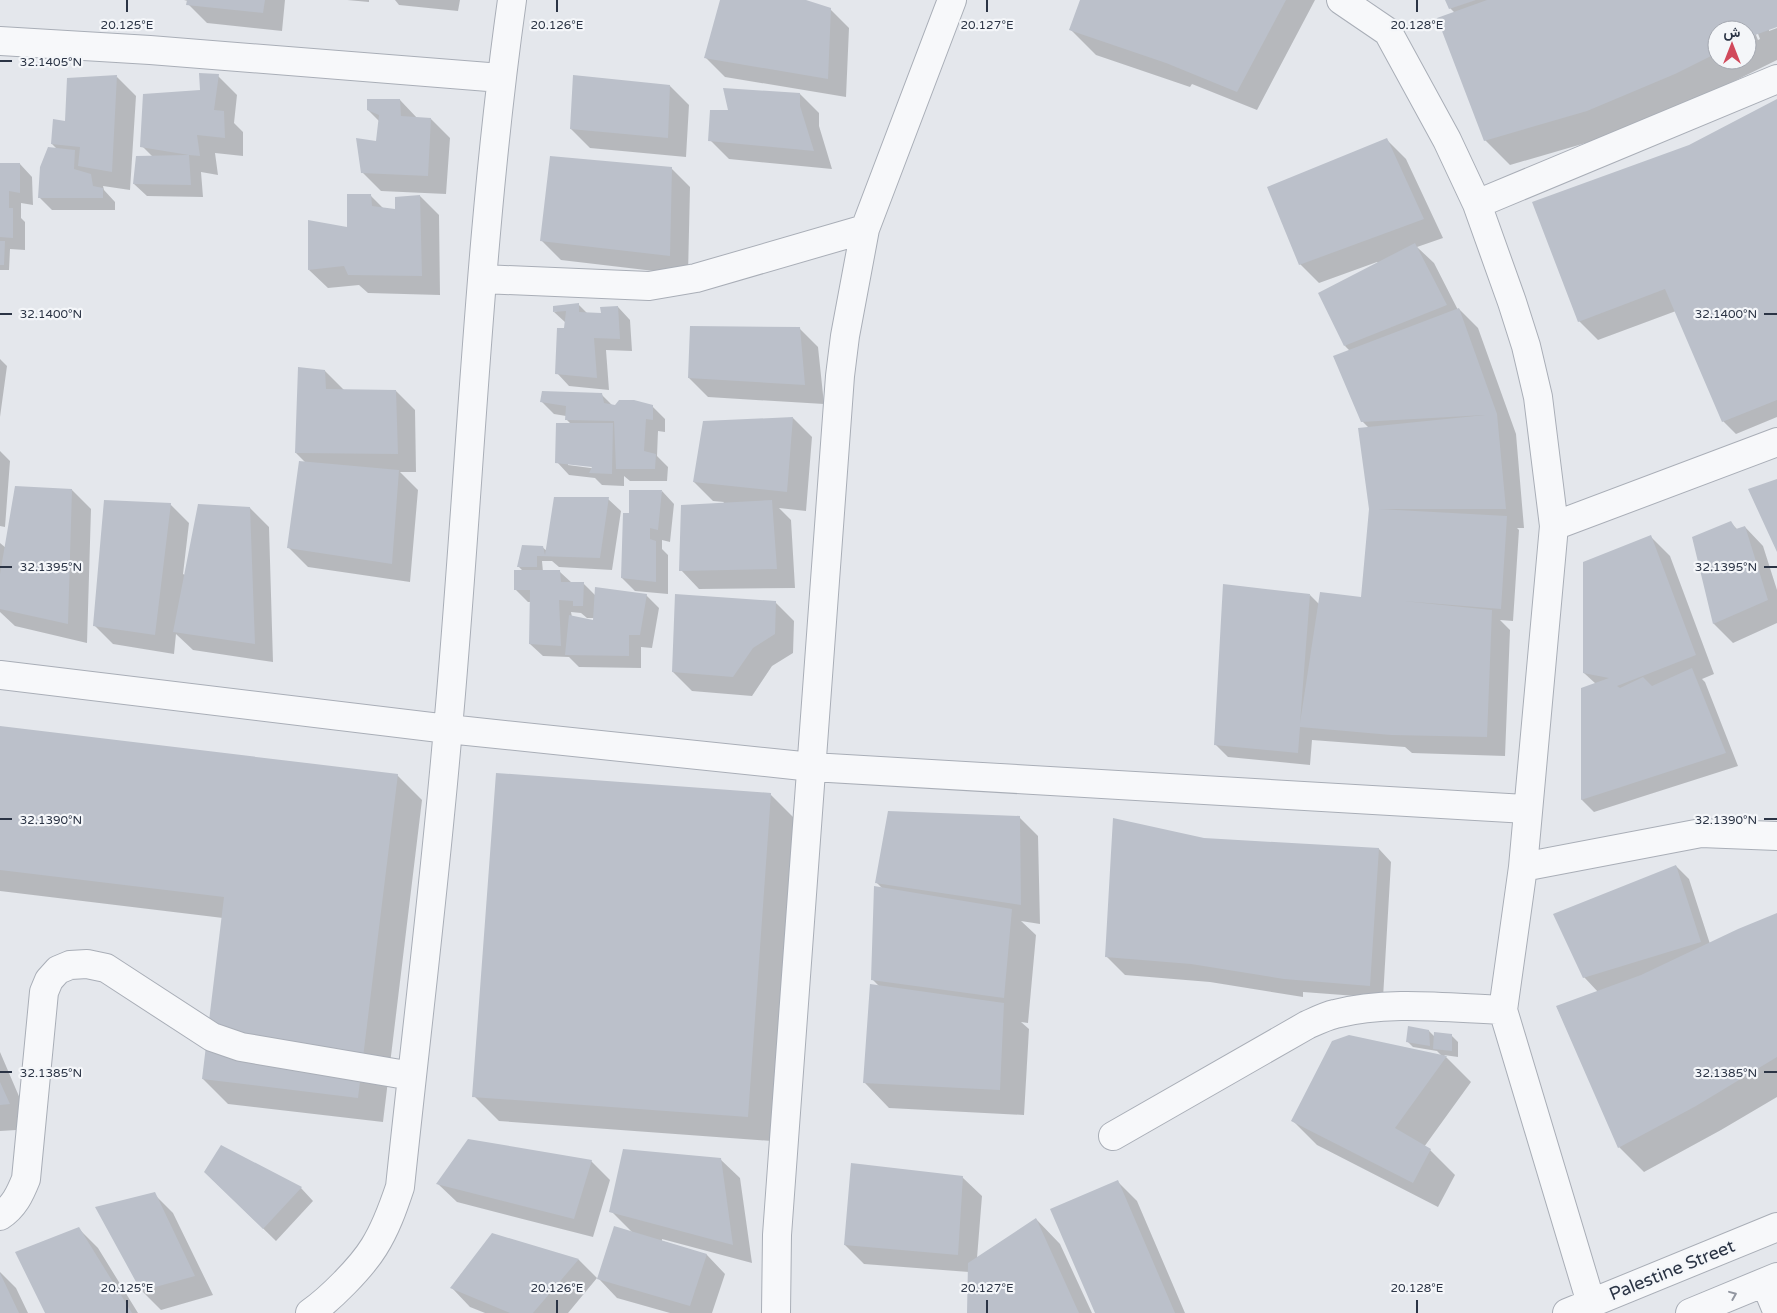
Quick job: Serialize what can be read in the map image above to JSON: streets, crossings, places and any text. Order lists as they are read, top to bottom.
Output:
{
  "streets": {
    "street": ["Palestine Street"]
  },
  "north": "top",
  "coordinates": [
    "20.125°E",
    "20.126°E",
    "20.127°E",
    "20.128°E",
    "32.1405°N",
    "32.1400°N",
    "32.1395°N",
    "32.1390°N",
    "32.1385°N"
  ]
}
